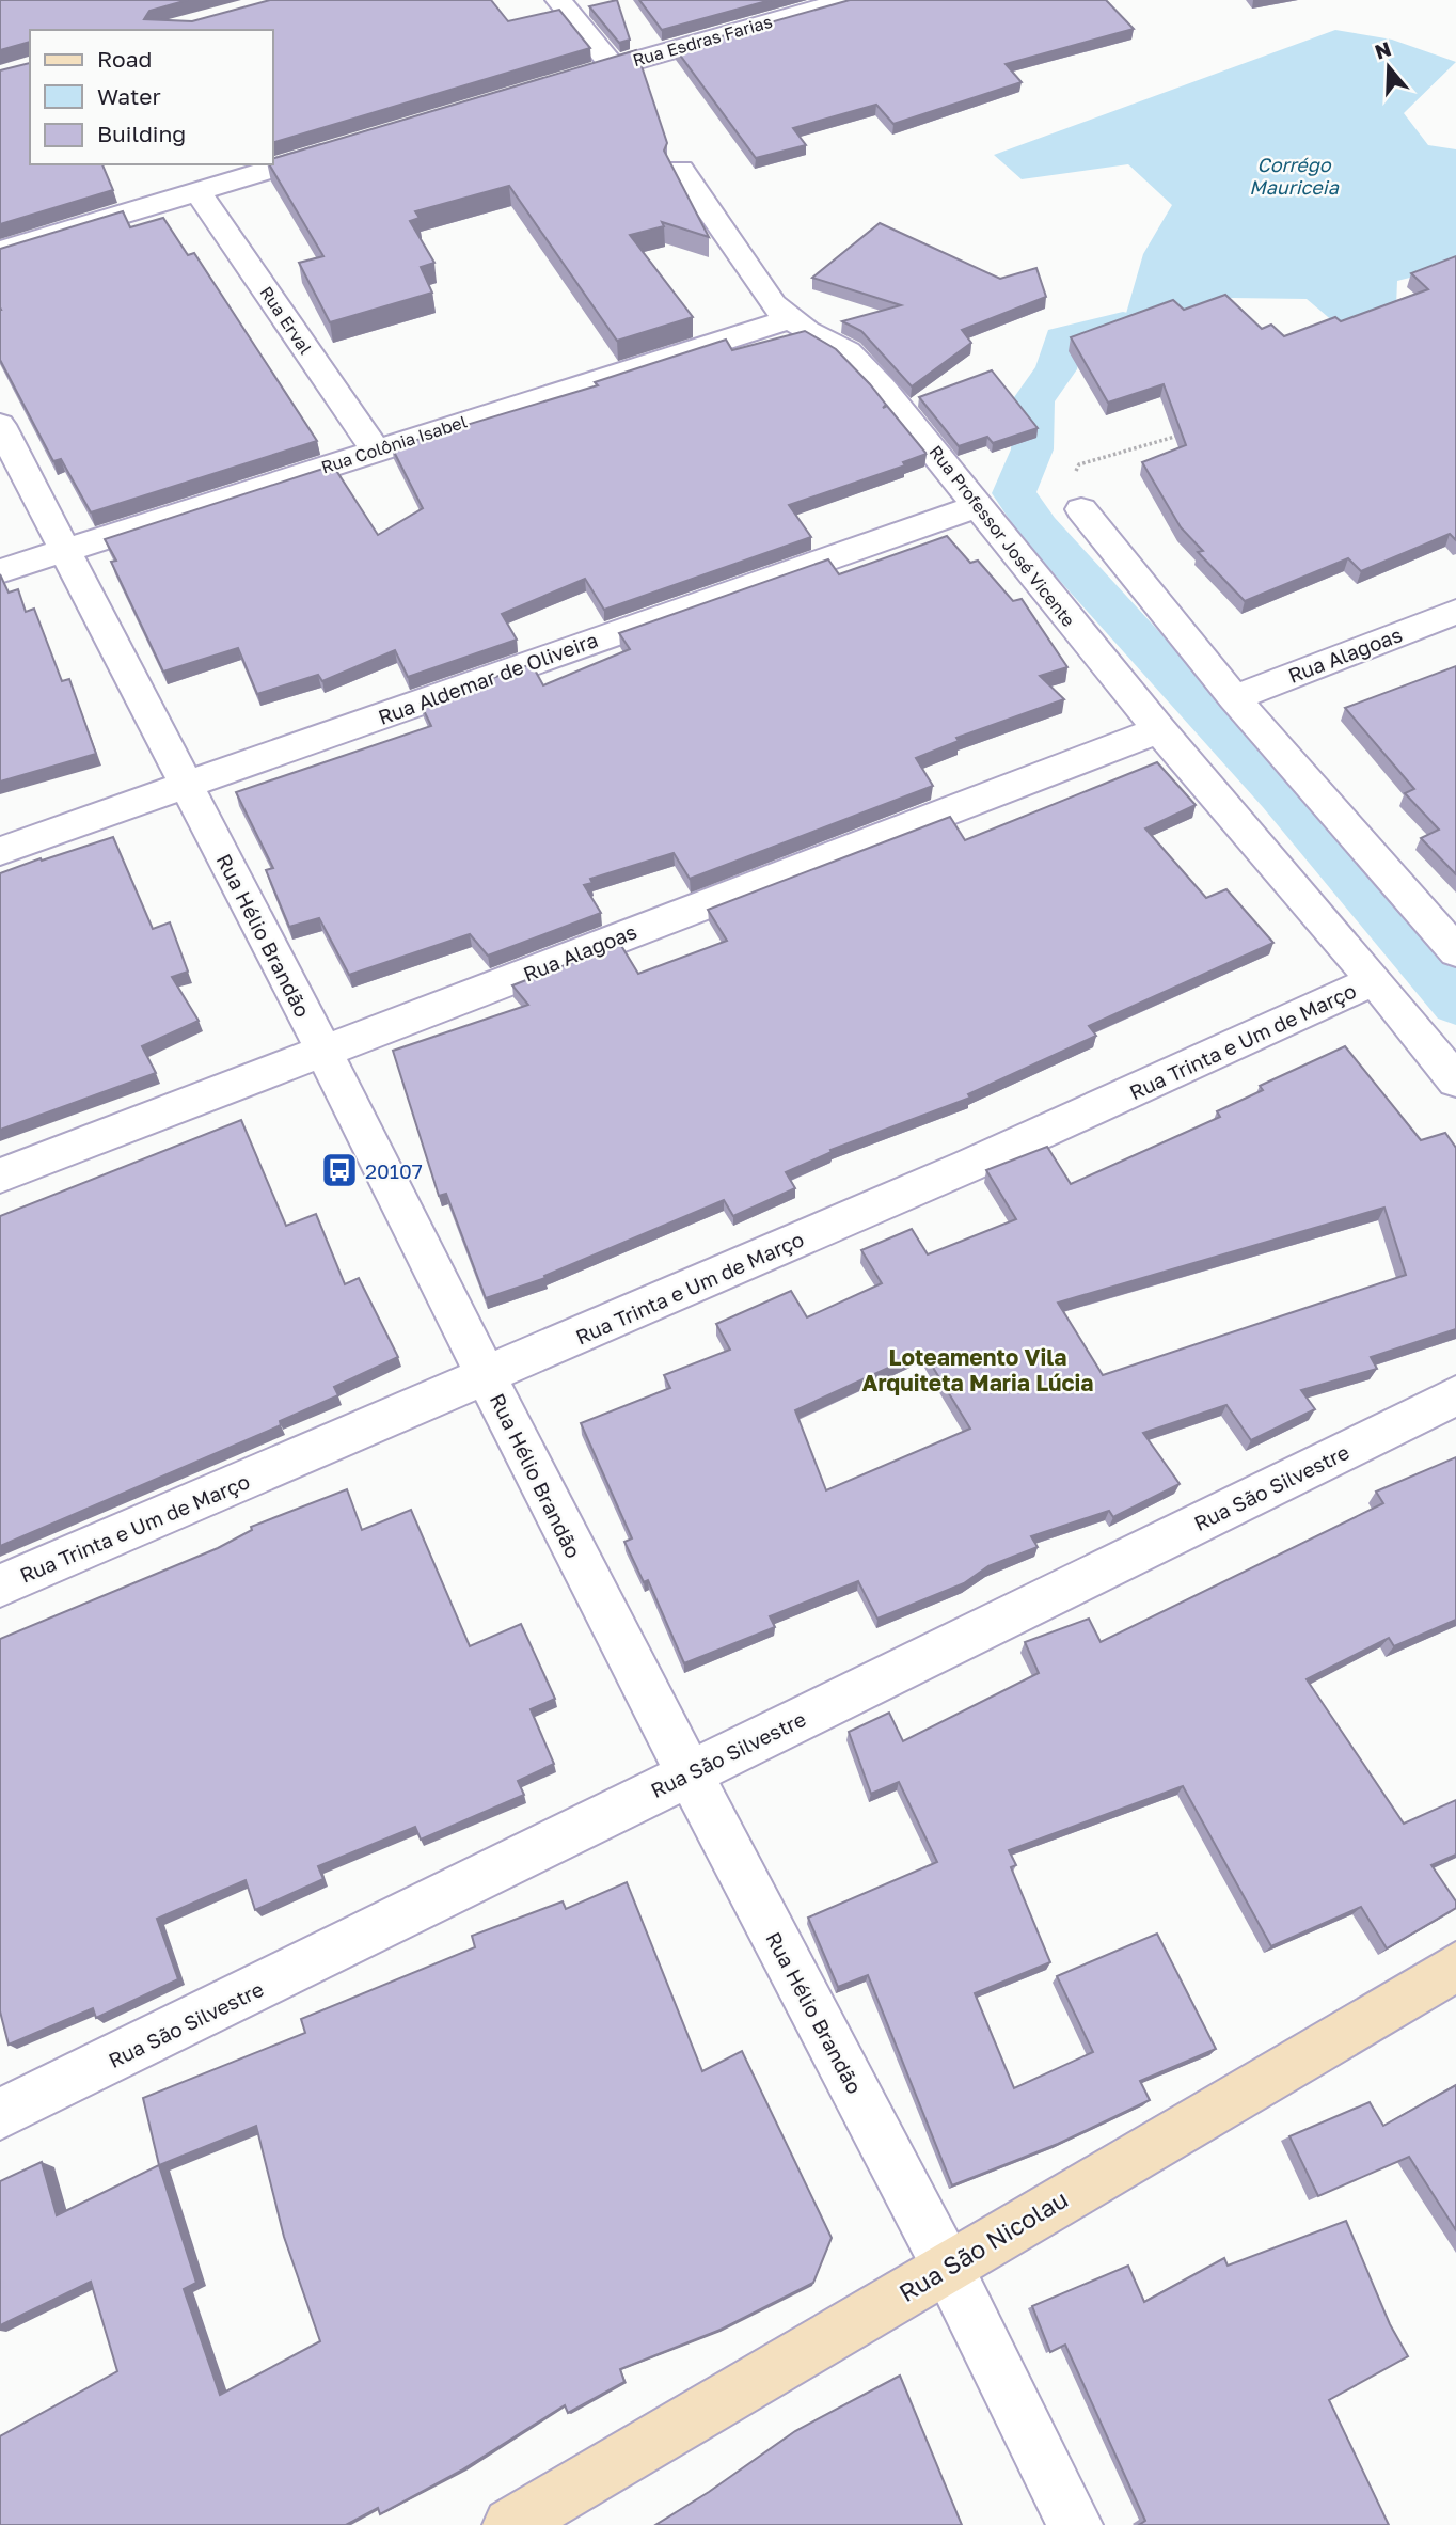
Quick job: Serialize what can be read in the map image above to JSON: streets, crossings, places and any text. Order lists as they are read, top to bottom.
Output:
{
  "streets": {
    "main road": ["Rua São Nicolau"],
    "street": [
      "Rua Esdras Farias",
      "Rua Erval",
      "Rua Colônia Isabel",
      "Rua Professor José Vicente",
      "Rua Alagoas",
      "Rua Aldemar de Oliveira",
      "Rua Hélio Brandão",
      "Rua Trinta e Um de Março",
      "Rua São Silvestre"
    ]
  },
  "crossings": [
    ["Rua Erval", "Rua Colônia Isabel"],
    ["Rua Colônia Isabel", "Rua Professor José Vicente"],
    ["Rua Colônia Isabel", "Rua Hélio Brandão"],
    ["Rua Professor José Vicente", "Rua Alagoas"],
    ["Rua Professor José Vicente", "Rua Aldemar de Oliveira"],
    ["Rua Professor José Vicente", "Rua Trinta e Um de Março"],
    ["Rua Alagoas", "Rua Hélio Brandão"],
    ["Rua Aldemar de Oliveira", "Rua Hélio Brandão"],
    ["Rua Hélio Brandão", "Rua Trinta e Um de Março"],
    ["Rua Hélio Brandão", "Rua São Silvestre"],
    ["Rua Hélio Brandão", "Rua São Nicolau"]
  ],
  "districts": ["Loteamento Vila Arquiteta Maria Lúcia"],
  "water": ["Corrégo Mauriceia"],
  "places": {
    "bus stop": ["20107"]
  },
  "legend": ["Road", "Water", "Building"],
  "north": "top"
}
